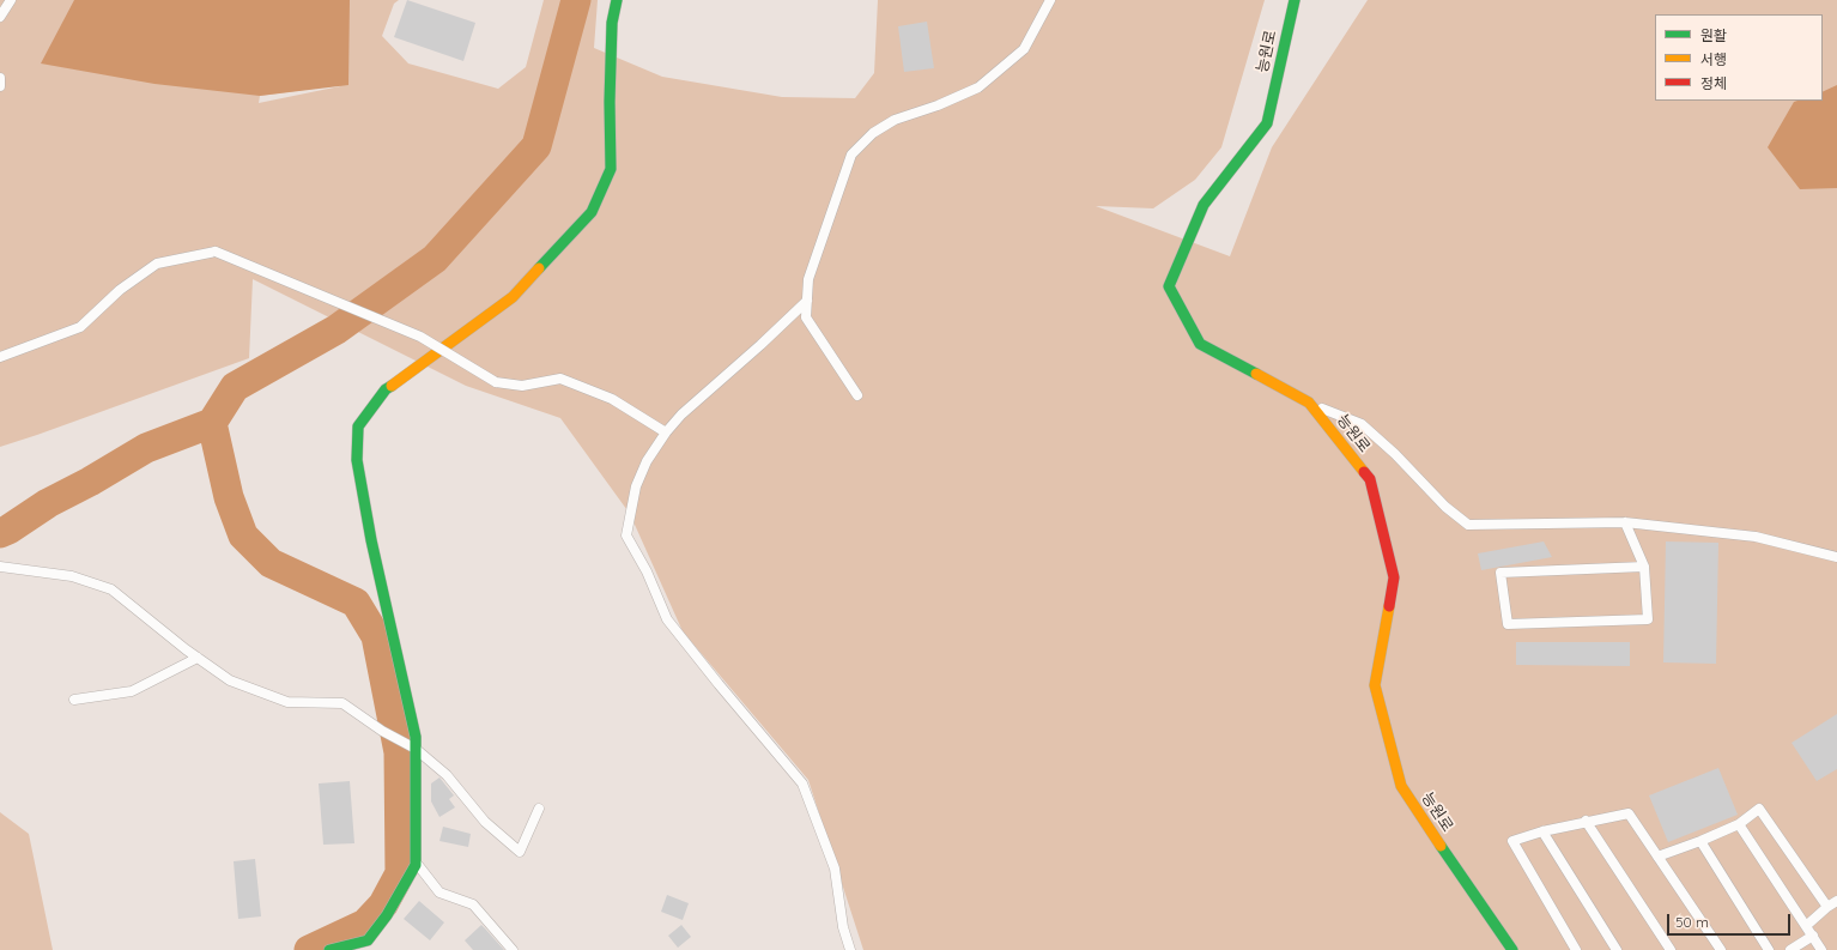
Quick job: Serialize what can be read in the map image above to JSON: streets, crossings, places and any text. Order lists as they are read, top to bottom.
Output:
{
  "streets": {
    "street": ["능원로"]
  },
  "legend": ["원활", "서행", "정체"],
  "scale_bar": "50 m"
}
